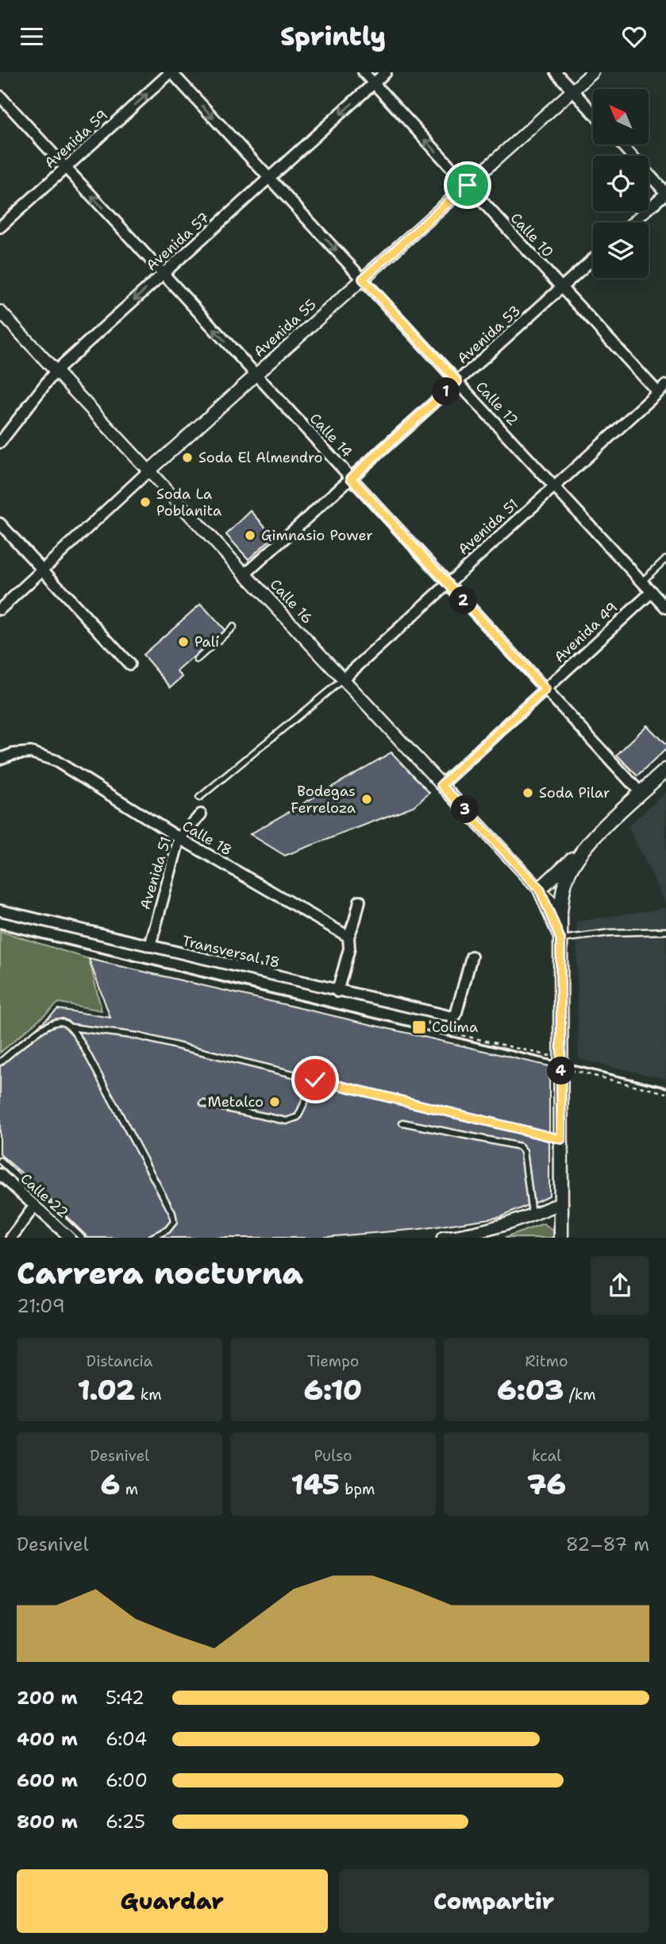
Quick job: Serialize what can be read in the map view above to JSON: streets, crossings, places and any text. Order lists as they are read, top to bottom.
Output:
{
  "streets": {
    "street": [
      "Avenida 59",
      "Calle 10",
      "Avenida 57",
      "Avenida 55",
      "Avenida 53",
      "Calle 12",
      "Calle 14",
      "Avenida 51",
      "Calle 16",
      "Avenida 49",
      "Calle 18",
      "Transversal 18",
      "Calle 22"
    ]
  },
  "crossings": [
    ["Avenida 59", "Calle 12"],
    ["Avenida 59", "Calle 14"],
    ["Calle 10", "Avenida 57"],
    ["Calle 10", "Avenida 55"],
    ["Calle 10", "Avenida 53"],
    ["Calle 10", "Avenida 51"],
    ["Avenida 57", "Calle 12"],
    ["Avenida 57", "Calle 14"],
    ["Avenida 57", "Calle 16"],
    ["Avenida 55", "Calle 12"],
    ["Avenida 55", "Calle 14"],
    ["Avenida 55", "Calle 16"],
    ["Avenida 53", "Calle 12"],
    ["Avenida 53", "Calle 14"],
    ["Avenida 53", "Calle 16"],
    ["Calle 12", "Avenida 51"],
    ["Calle 12", "Avenida 49"],
    ["Calle 14", "Avenida 51"],
    ["Calle 14", "Avenida 49"],
    ["Avenida 51", "Calle 16"],
    ["Avenida 51", "Calle 18"],
    ["Avenida 51", "Transversal 18"],
    ["Calle 16", "Avenida 49"]
  ],
  "one_way": ["Avenida 59", "Avenida 57", "Calle 12"],
  "places": {
    "other": [
      "Soda El Almendro",
      "Soda La Poblanita",
      "Gimnasio Power",
      "Palí",
      "Soda Pilar",
      "Bodegas Ferreloza",
      "Metalco"
    ],
    "transit": ["Colima"]
  },
  "north": "top left",
  "page": {
    "header": "Sprintly",
    "pins": [
      "1",
      "2",
      "3",
      "4"
    ],
    "heading": ["Carrera nocturna", "21:09"],
    "stats": [
      ["Distancia", "1.02 km"],
      ["Tiempo", "6:10"],
      ["Ritmo", "6:03 /km"],
      ["Desnivel", "6 m"],
      ["Pulso", "145 bpm"],
      ["kcal", "76"]
    ],
    "chart": ["Desnivel", "82–87 m"],
    "list": [
      {
        "name": "200 m",
        "note": "5:42"
      },
      {
        "name": "400 m",
        "note": "6:04"
      },
      {
        "name": "600 m",
        "note": "6:00"
      },
      {
        "name": "800 m",
        "note": "6:25"
      }
    ],
    "buttons": ["Guardar", "Compartir"]
  }
}
